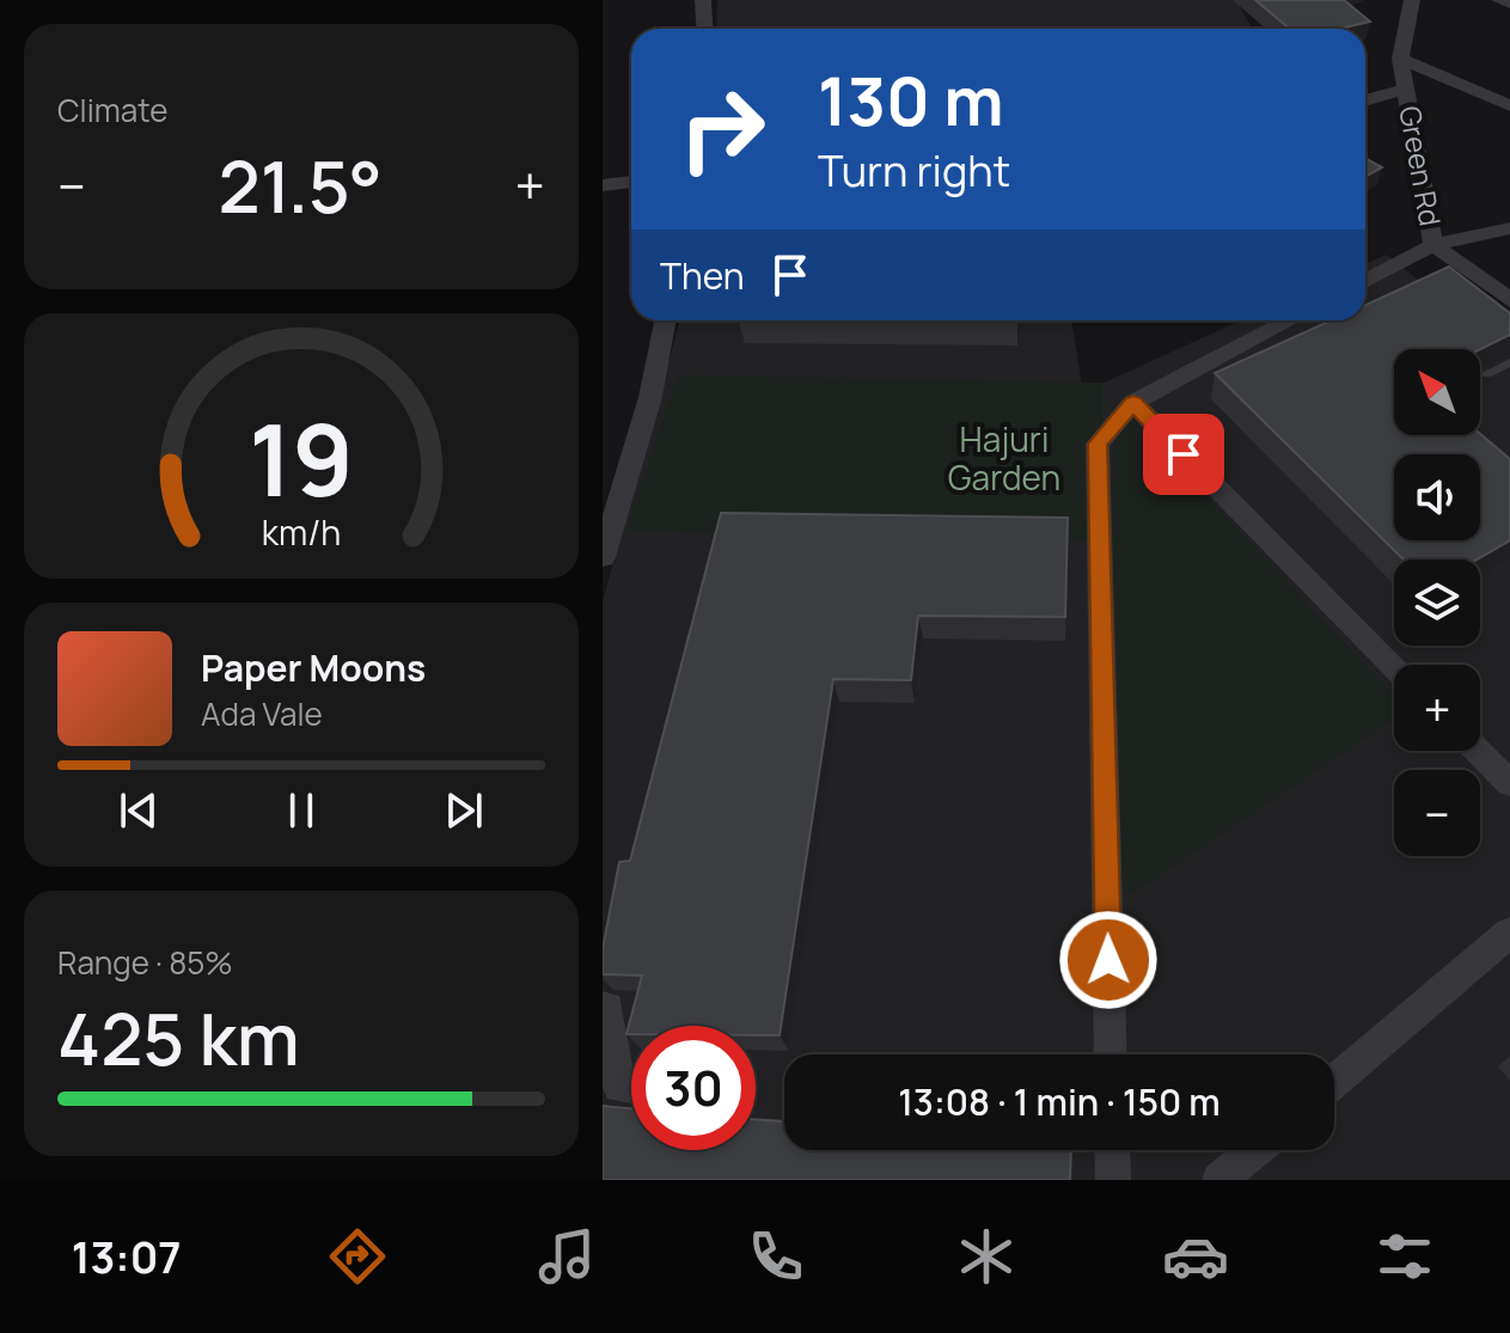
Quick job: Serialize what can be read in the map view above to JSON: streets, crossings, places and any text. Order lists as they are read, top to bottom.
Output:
{
  "streets": {
    "street": ["Green Rd"]
  },
  "parks": ["Hajuri Garden"],
  "north": "top left",
  "page": {
    "tile": [
      "Climate",
      ["Range · 85%", "425 km"]
    ],
    "turn": ["130 m", "Turn right"],
    "heat": ["−", "21.5°", "+"],
    "then": "Then",
    "map_buttons": ["+", "−"],
    "song": ["Paper Moons", "Ada Vale"],
    "limit": "30",
    "trip": "13:08 · 1 min · 150 m",
    "tabs": "13:07",
    "gauge": ["19", "km/h"]
  }
}
